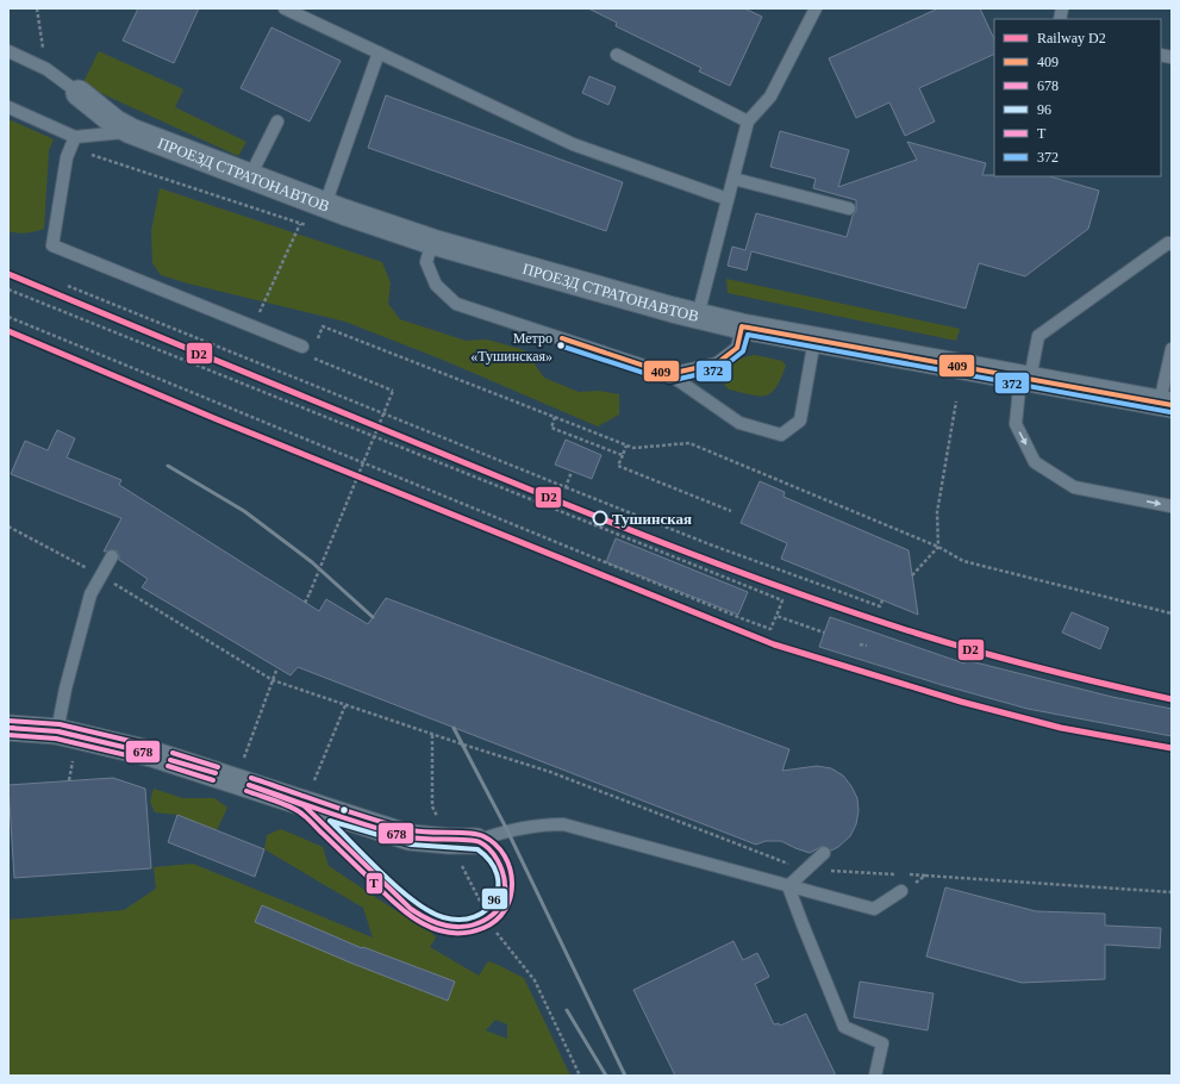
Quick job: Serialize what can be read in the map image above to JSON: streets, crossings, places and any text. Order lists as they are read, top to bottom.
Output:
{
  "streets": {
    "street": ["ПРОЕЗД СТРАТОНАВТОВ"]
  },
  "places": ["Метро «Тушинская»", "Тушинская"],
  "lines": [
    "rail line D2",
    "transit line 409",
    "transit line 372",
    "transit line Т",
    "transit line 678",
    "transit line 96"
  ],
  "legend": [
    "Railway D2",
    "409",
    "678",
    "96",
    "Т",
    "372"
  ]
}
